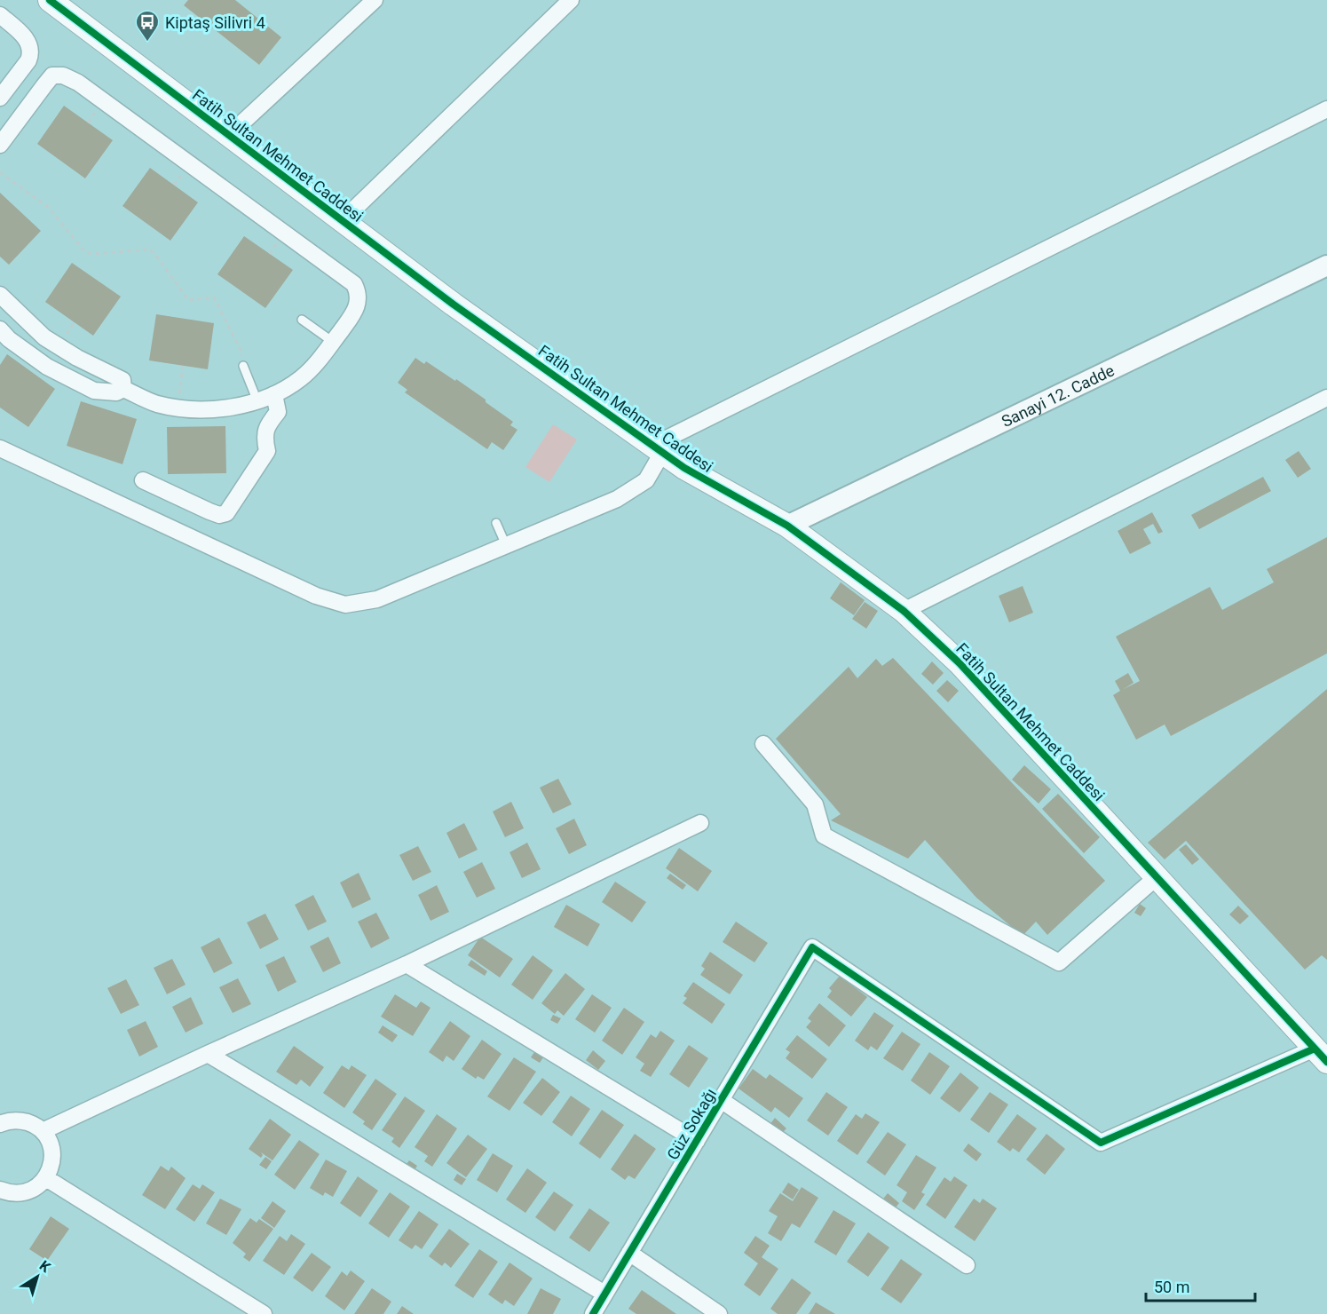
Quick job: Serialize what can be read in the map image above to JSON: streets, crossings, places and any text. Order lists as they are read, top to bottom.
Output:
{
  "streets": {
    "main road": ["Fatih Sultan Mehmet Caddesi"],
    "street": ["Sanayi 12. Cadde", "Güz Sokağı"]
  },
  "crossings": [
    ["Fatih Sultan Mehmet Caddesi", "Sanayi 12. Cadde"],
    ["Fatih Sultan Mehmet Caddesi", "Güz Sokağı"]
  ],
  "places": {
    "bus stop": ["Kiptaş Silivri 4"]
  },
  "scale_bar": "50 m",
  "north": "top right"
}
